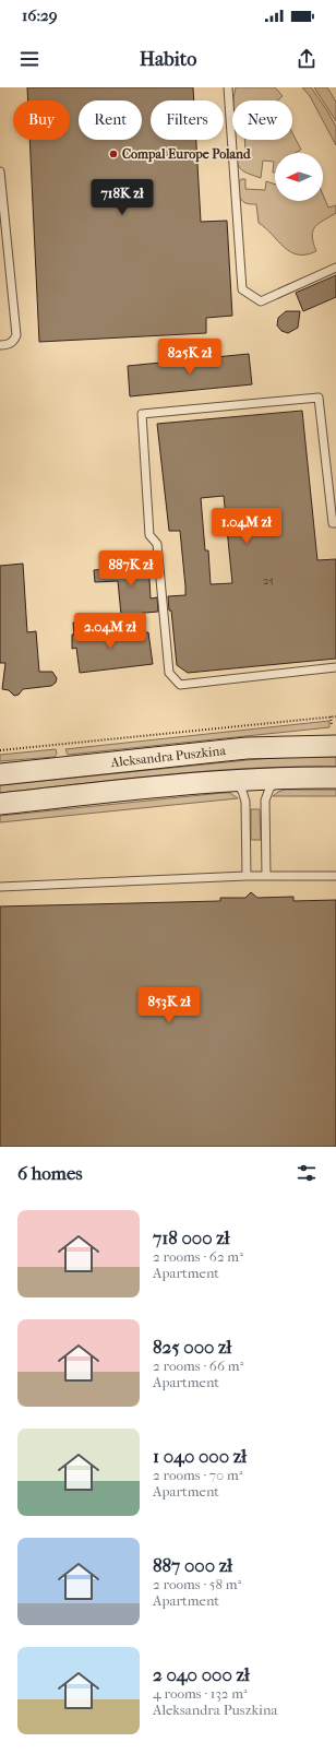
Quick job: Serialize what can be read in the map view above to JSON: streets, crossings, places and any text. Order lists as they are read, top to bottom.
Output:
{
  "streets": {
    "main road": ["Aleksandra Puszkina"]
  },
  "places": ["Compal Europe Poland"],
  "house_numbers": ["25"],
  "north": "left",
  "page": {
    "status": "16:29",
    "header": "Habito",
    "chip": [
      "Buy",
      "Rent",
      "Filters",
      "New"
    ],
    "price": [
      "718K zł",
      "825K zł",
      "1.04M zł",
      "887K zł",
      "2.04M zł",
      "853K zł"
    ],
    "heading": "6 homes",
    "list": [
      {
        "name": "718 000 zł",
        "note": "2 rooms · 62 m² · Apartment"
      },
      {
        "name": "825 000 zł",
        "note": "2 rooms · 66 m² · Apartment"
      },
      {
        "name": "1 040 000 zł",
        "note": "2 rooms · 70 m² · Apartment"
      },
      {
        "name": "887 000 zł",
        "note": "2 rooms · 58 m² · Apartment"
      },
      {
        "name": "2 040 000 zł",
        "note": "4 rooms · 132 m² · Aleksandra Puszkina"
      }
    ]
  }
}
